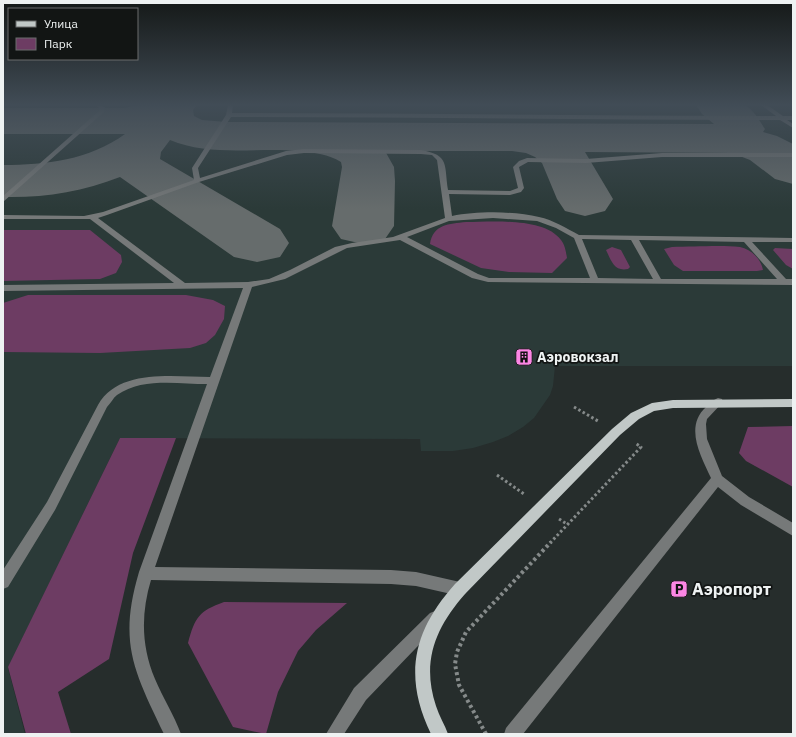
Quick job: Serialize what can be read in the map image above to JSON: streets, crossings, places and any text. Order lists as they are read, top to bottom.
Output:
{
  "places": {
    "building": ["Аэровокзал"],
    "parking": ["Аэропорт"]
  },
  "legend": ["Улица", "Парк"]
}
